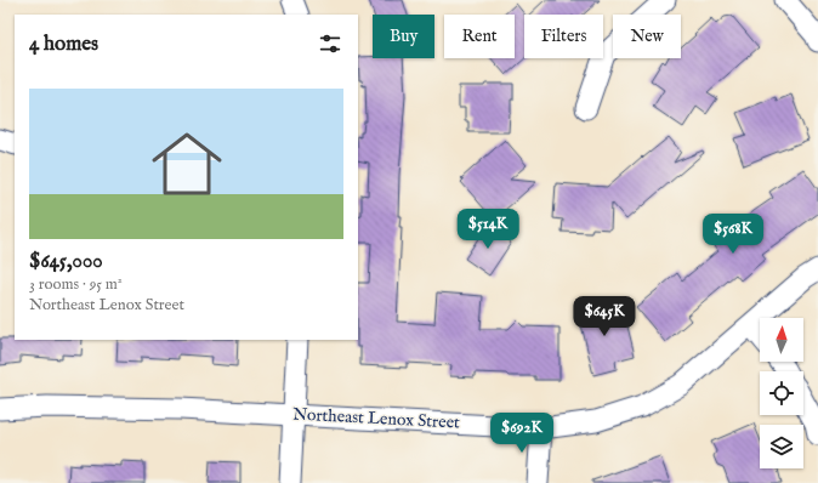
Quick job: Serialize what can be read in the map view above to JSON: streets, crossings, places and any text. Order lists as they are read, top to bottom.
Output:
{
  "streets": {
    "street": ["Northeast Lenox Street"]
  },
  "north": "top",
  "page": {
    "chip": [
      "Buy",
      "Rent",
      "Filters",
      "New"
    ],
    "heading": "4 homes",
    "list": [
      {
        "name": "$645,000",
        "note": "3 rooms · 95 m² · Northeast Lenox Street"
      }
    ],
    "price": [
      "$514K",
      "$568K",
      "$645K",
      "$692K"
    ]
  }
}
